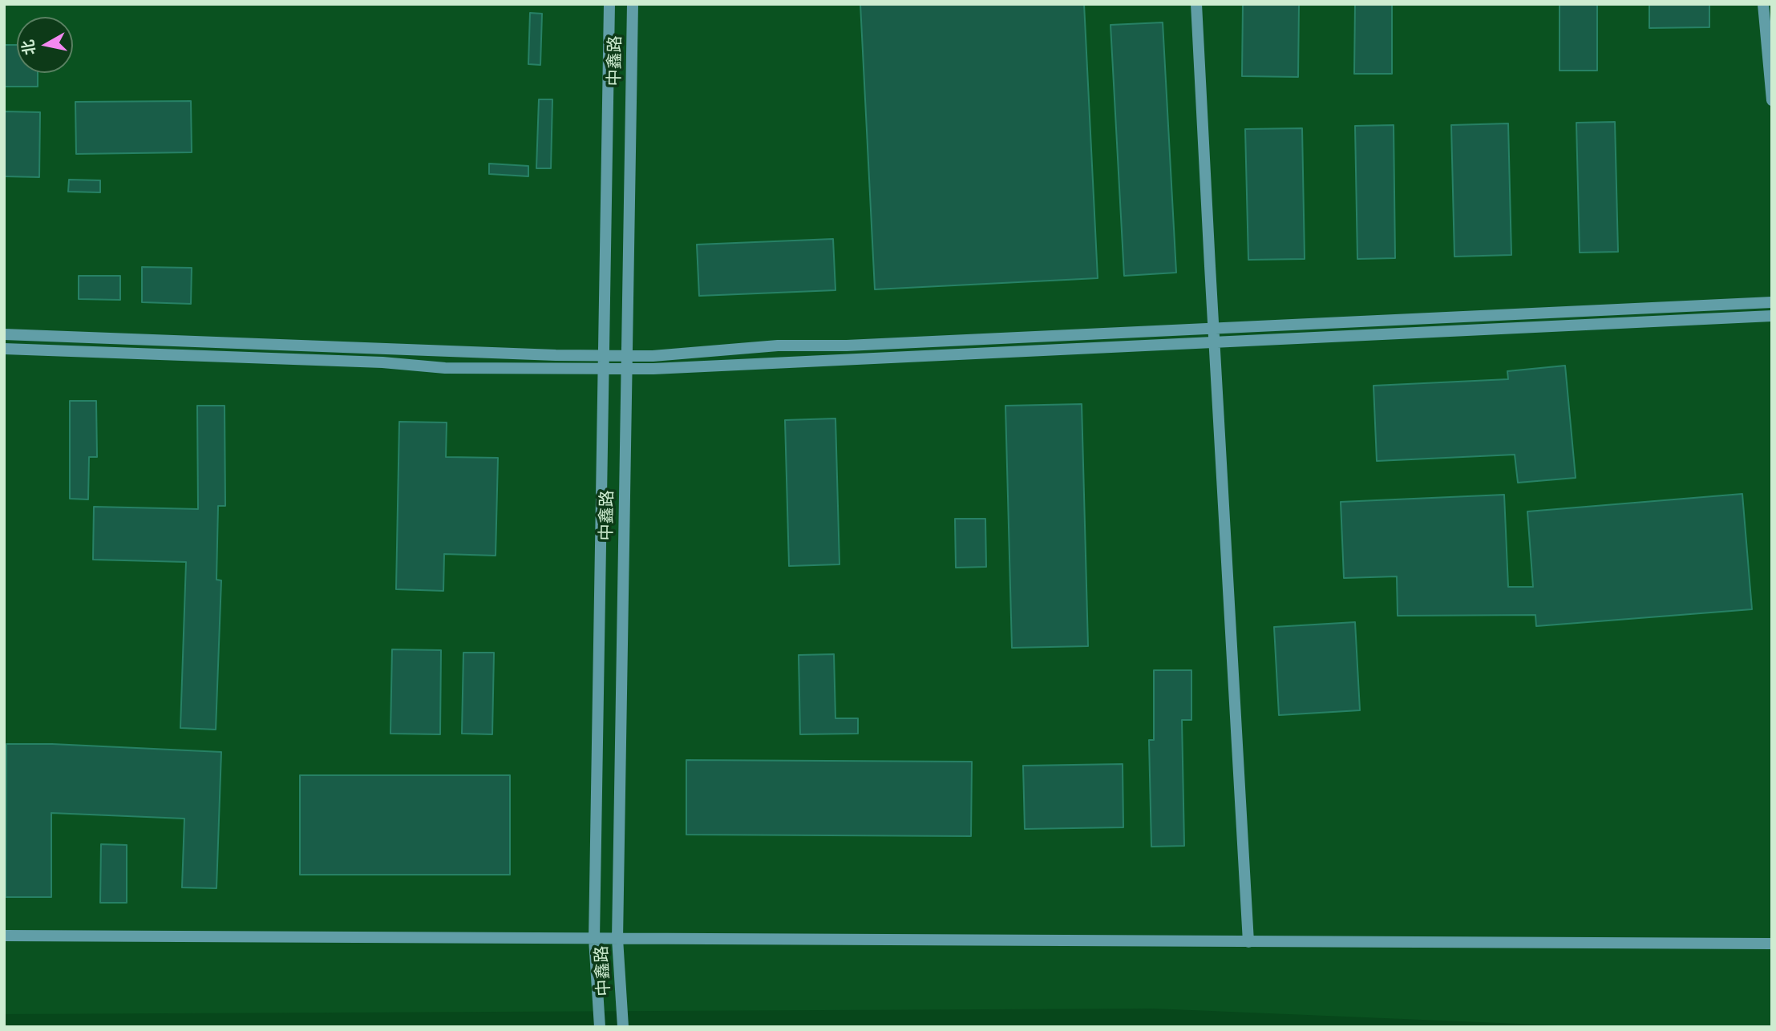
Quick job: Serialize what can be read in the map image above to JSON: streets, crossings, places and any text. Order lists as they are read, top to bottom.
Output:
{
  "streets": {
    "street": ["中鑫路"]
  },
  "north": "left"
}
